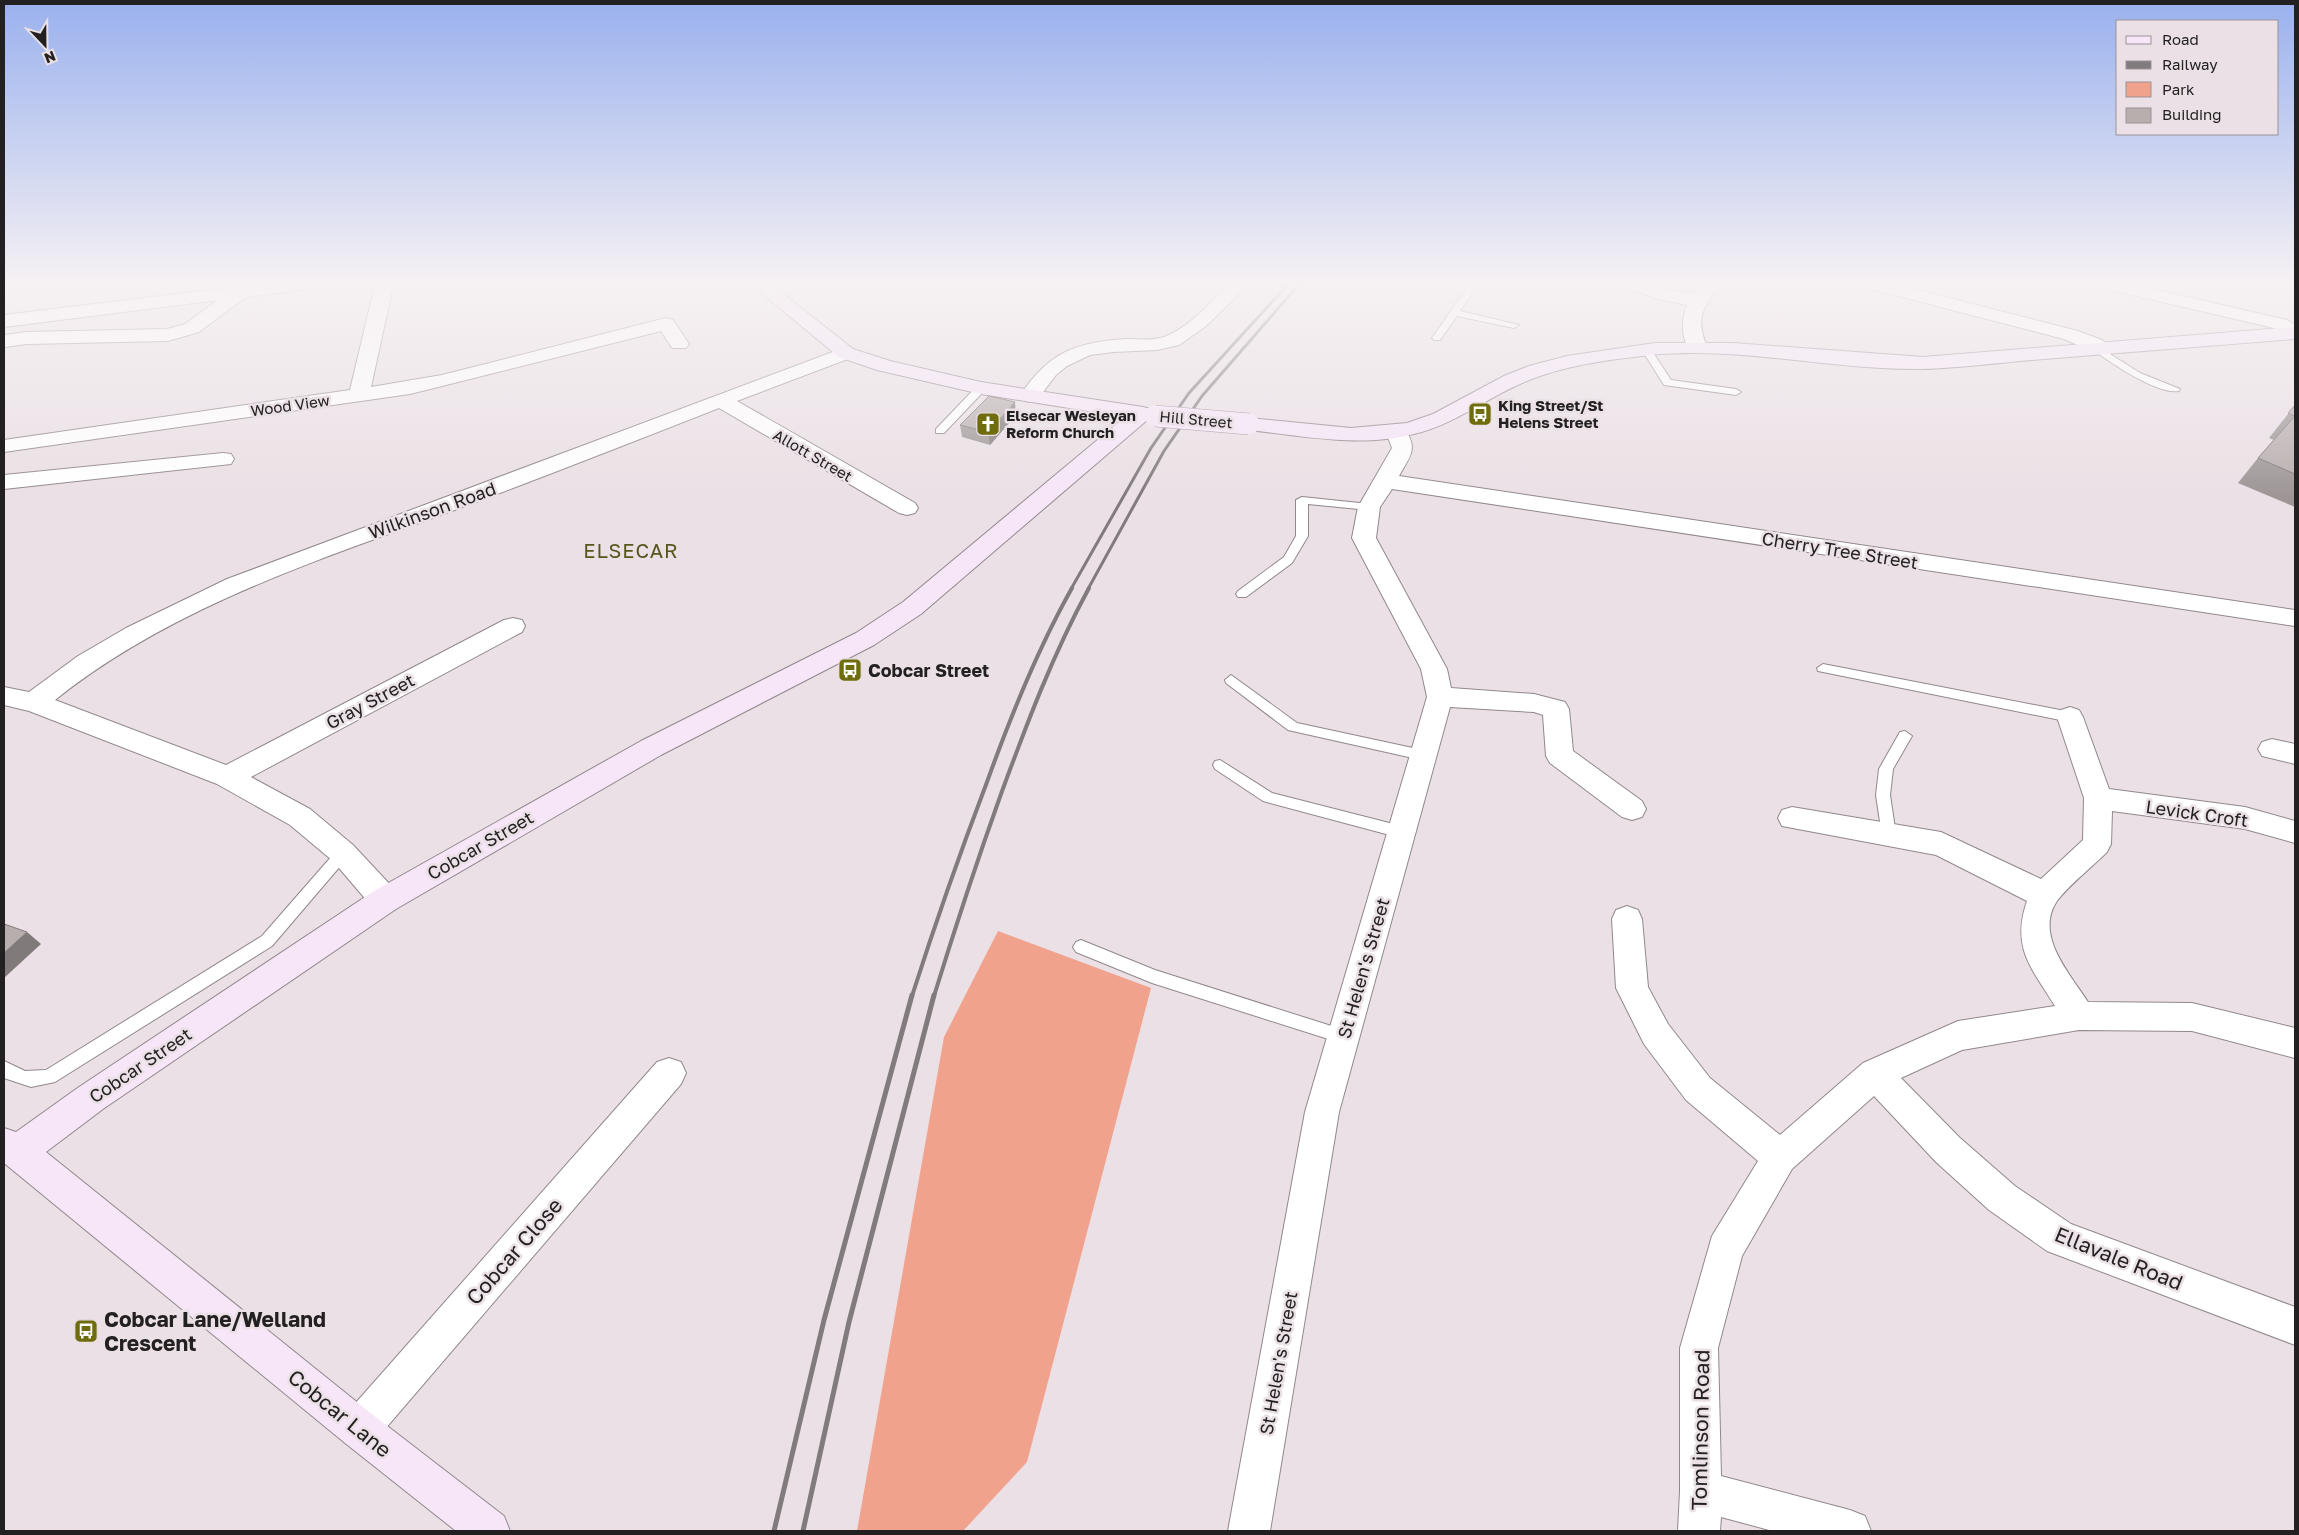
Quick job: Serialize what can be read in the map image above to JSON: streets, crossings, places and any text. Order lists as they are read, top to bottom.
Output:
{
  "streets": {
    "main road": ["Hill Street", "Cobcar Street", "Cobcar Lane"],
    "street": [
      "Wood View",
      "Allott Street",
      "Wilkinson Road",
      "Cherry Tree Street",
      "Gray Street",
      "Levick Croft",
      "St Helen's Street",
      "Cobcar Close",
      "Ellavale Road",
      "Tomlinson Road"
    ]
  },
  "crossings": [
    ["Hill Street", "Wilkinson Road"],
    ["Hill Street", "Cobcar Street"],
    ["Hill Street", "St Helen's Street"],
    ["Allott Street", "Wilkinson Road"],
    ["Cherry Tree Street", "St Helen's Street"],
    ["Cobcar Street", "Cobcar Lane"],
    ["Cobcar Close", "Cobcar Lane"],
    ["Ellavale Road", "Tomlinson Road"]
  ],
  "districts": ["ELSECAR"],
  "places": {
    "bus stop": ["King Street/St Helens Street", "Cobcar Street", "Cobcar Lane/Welland Crescent"],
    "church": ["Elsecar Wesleyan Reform Church"]
  },
  "legend": [
    "Road",
    "Railway",
    "Park",
    "Building"
  ],
  "north": "bottom"
}
